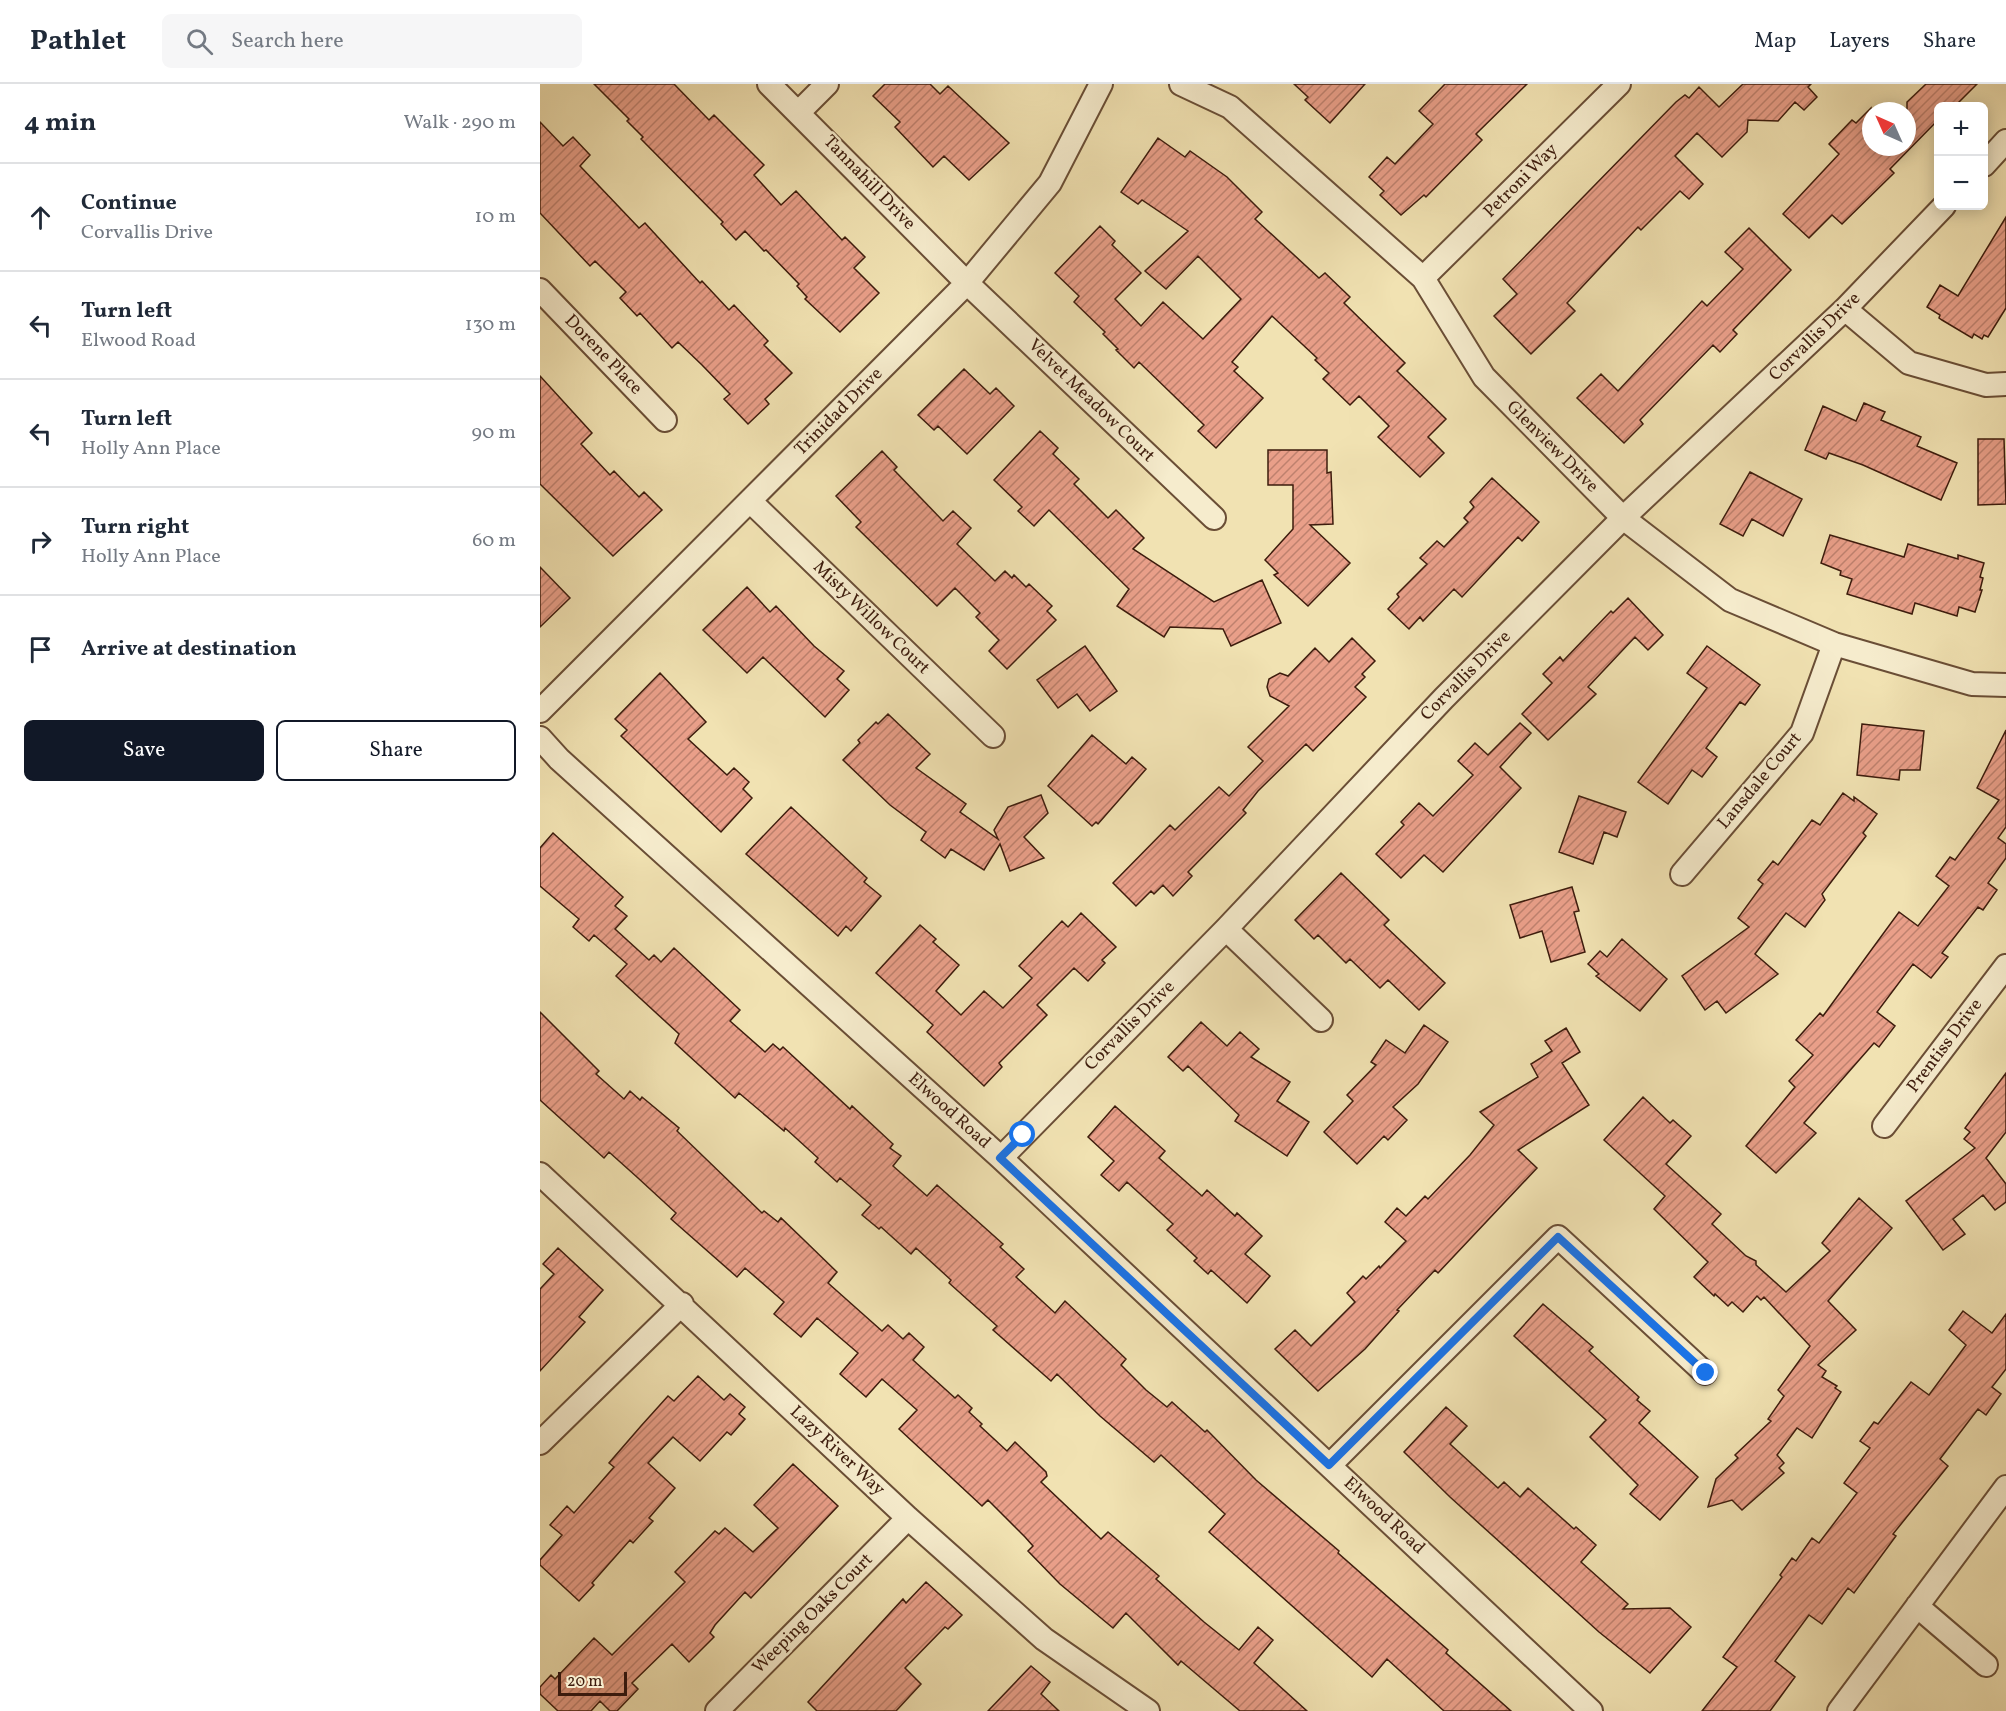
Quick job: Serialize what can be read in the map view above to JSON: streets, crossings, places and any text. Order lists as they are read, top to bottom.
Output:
{
  "streets": {
    "street": [
      "Petroni Way",
      "Tannahill Drive",
      "Corvallis Drive",
      "Dorene Place",
      "Velvet Meadow Court",
      "Trinidad Drive",
      "Glenview Drive",
      "Misty Willow Court",
      "Lansdale Court",
      "Prentiss Drive",
      "Elwood Road",
      "Lazy River Way",
      "Weeping Oaks Court"
    ]
  },
  "crossings": [
    ["Petroni Way", "Glenview Drive"],
    ["Tannahill Drive", "Velvet Meadow Court"],
    ["Tannahill Drive", "Trinidad Drive"],
    ["Corvallis Drive", "Glenview Drive"],
    ["Corvallis Drive", "Elwood Road"],
    ["Velvet Meadow Court", "Trinidad Drive"],
    ["Trinidad Drive", "Misty Willow Court"],
    ["Glenview Drive", "Lansdale Court"],
    ["Lazy River Way", "Weeping Oaks Court"]
  ],
  "scale_bar": "20 m",
  "north": "top left",
  "page": {
    "header": "Pathlet",
    "search": "Search here",
    "nav": ["Map", "Layers", "Share"],
    "heading": ["4 min", "Walk · 290 m"],
    "map_buttons": ["+", "−"],
    "list": [
      ["Continue", "Corvallis Drive", "10 m"],
      ["Turn left", "Elwood Road", "130 m"],
      ["Turn left", "Holly Ann Place", "90 m"],
      ["Turn right", "Holly Ann Place", "60 m"],
      "Arrive at destination"
    ],
    "buttons": ["Save", "Share"],
    "scale": "20 m"
  }
}
